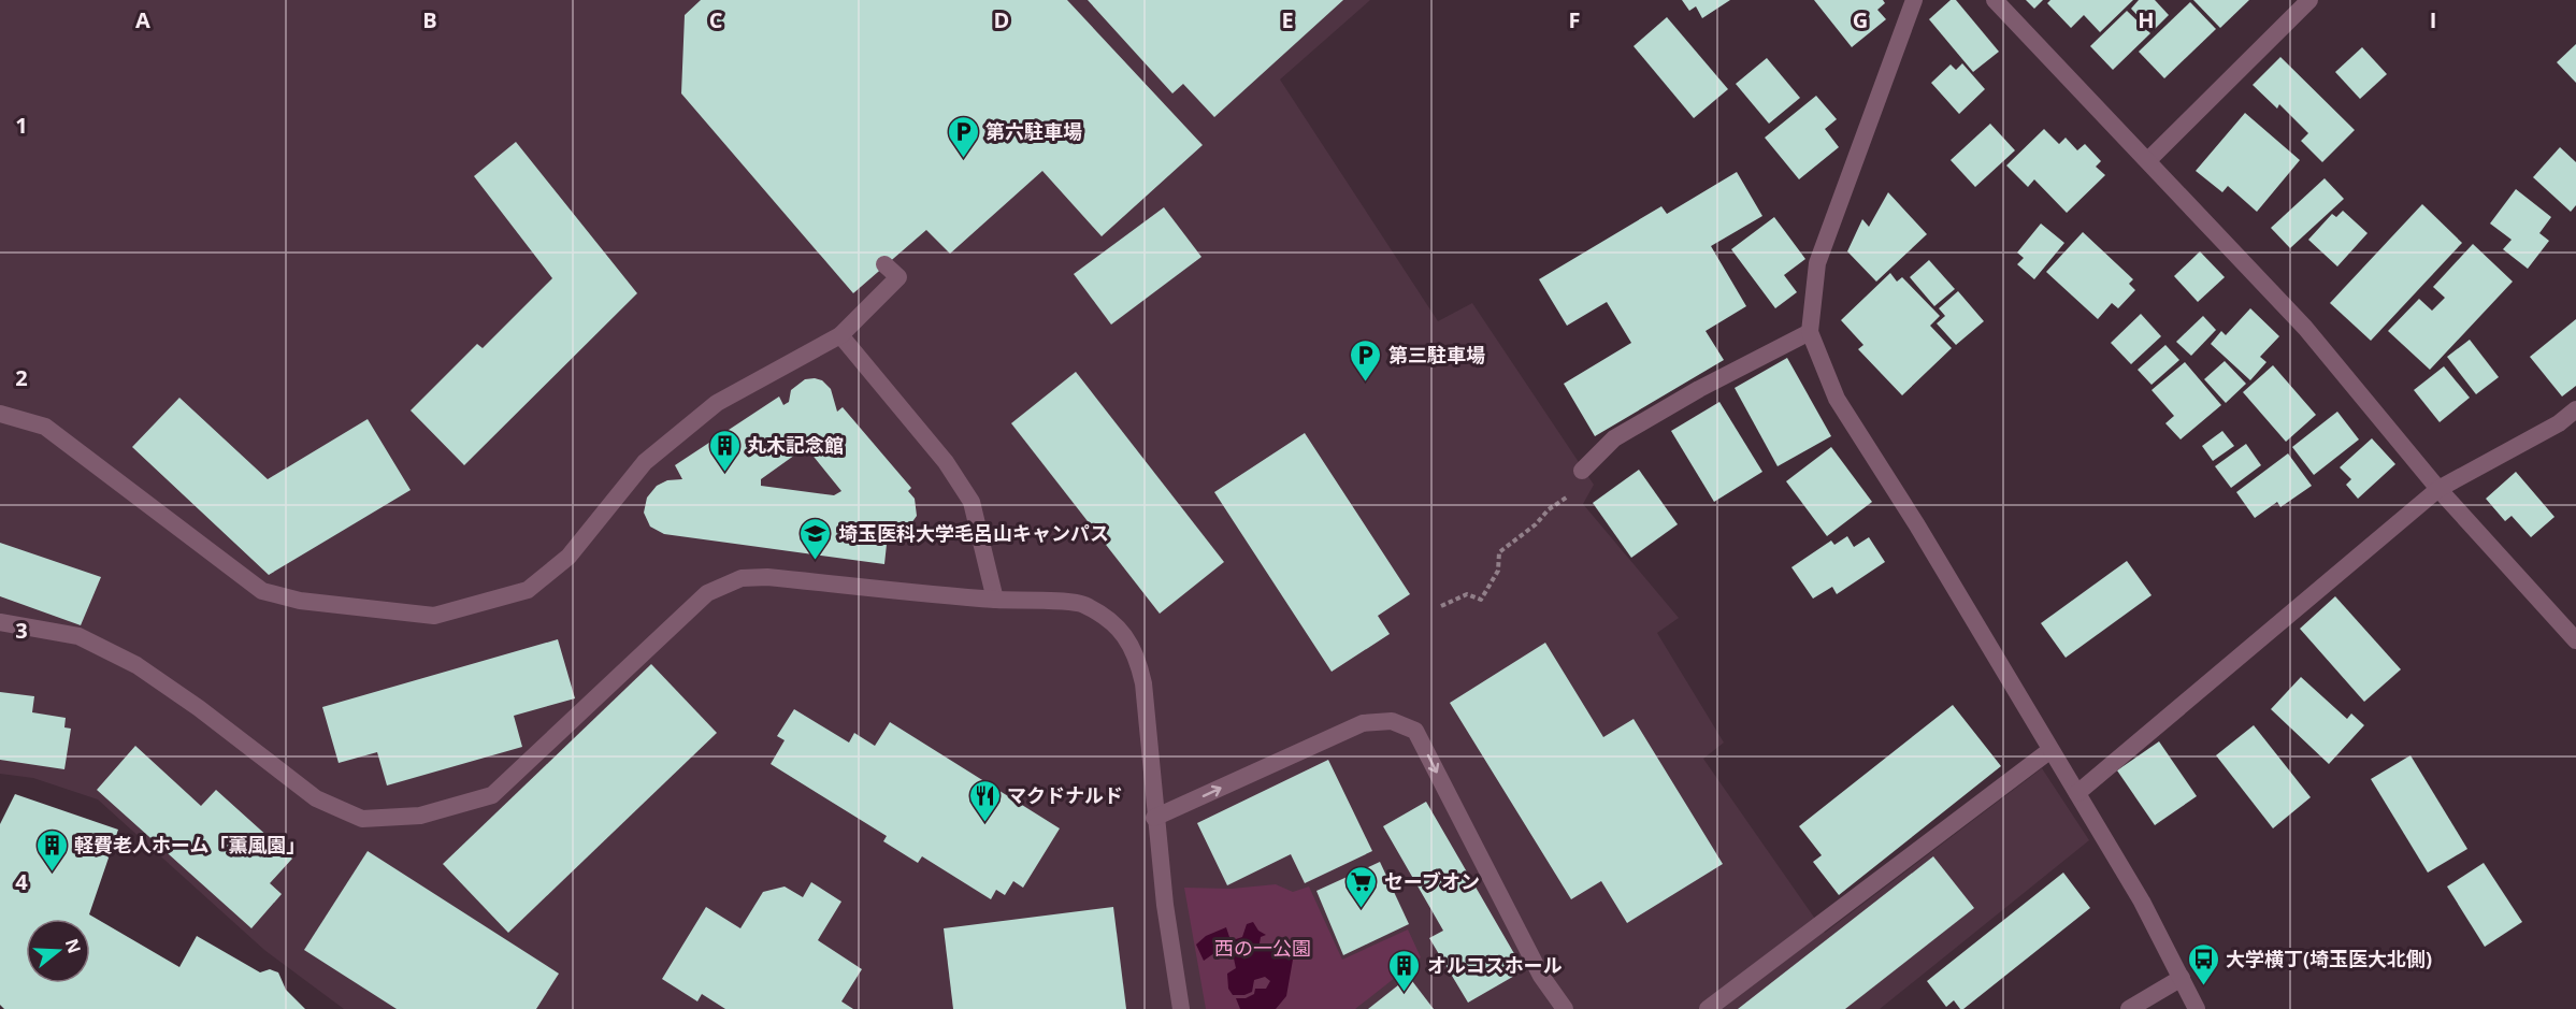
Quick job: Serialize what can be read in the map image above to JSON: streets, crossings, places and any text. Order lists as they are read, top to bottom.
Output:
{
  "parks": ["西の一公園"],
  "places": {
    "parking": ["第六駐車場", "第三駐車場"],
    "building": ["丸木記念館", "軽費老人ホーム「薫風園」", "オルコスホール"],
    "school or university": ["埼玉医科大学毛呂山キャンパス"],
    "restaurant": ["マクドナルド"],
    "supermarket": ["セーブオン"],
    "bus stop": ["大学横丁(埼玉医大北側)"]
  },
  "north": "right",
  "grid": {
    "columns": [
      "A",
      "B",
      "C",
      "D",
      "E",
      "F",
      "G",
      "H",
      "I"
    ],
    "rows": [
      "1",
      "2",
      "3",
      "4"
    ]
  }
}
